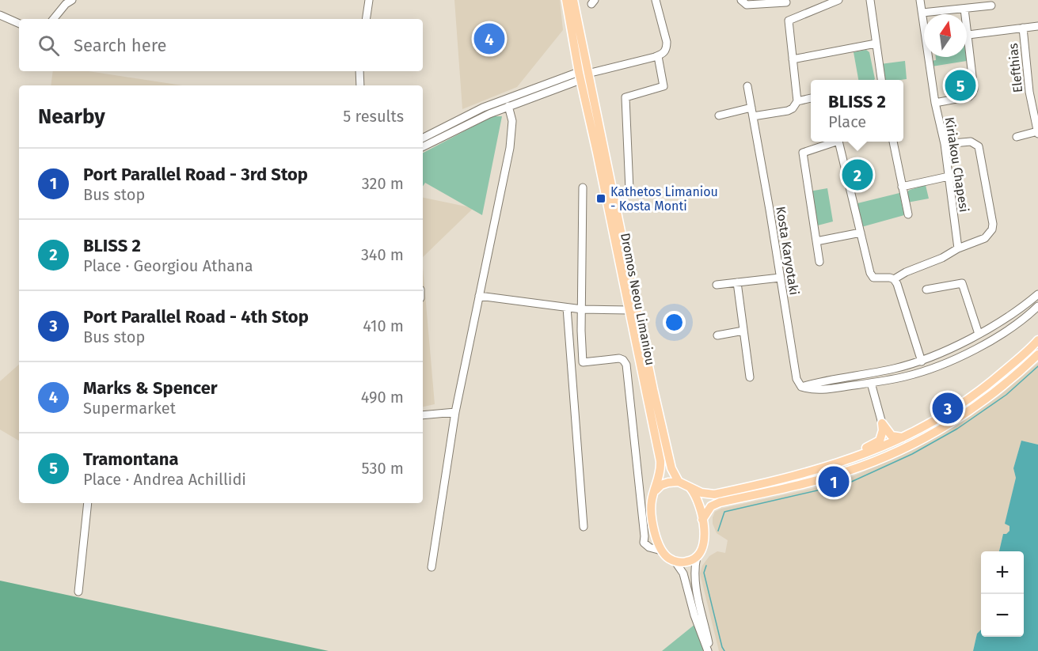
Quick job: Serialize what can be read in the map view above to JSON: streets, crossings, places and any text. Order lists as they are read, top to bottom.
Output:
{
  "streets": {
    "main road": ["Dromos Neou Limaniou"],
    "street": ["Elefthias", "Kiriakou Chapesi", "Kosta Karyotaki"]
  },
  "places": {
    "transit": ["Kathetos Limaniou - Kosta Monti"]
  },
  "north": "top",
  "page": {
    "search": "Search here",
    "pins": [
      "4",
      "5",
      "2",
      "3",
      "1"
    ],
    "popup": ["BLISS 2", "Place"],
    "heading": ["Nearby", "5 results"],
    "list": [
      {
        "mark": "1",
        "name": "Port Parallel Road - 3rd Stop",
        "note": "Bus stop",
        "value": "320 m"
      },
      {
        "mark": "2",
        "name": "BLISS 2",
        "note": "Place · Georgiou Athana",
        "value": "340 m"
      },
      {
        "mark": "3",
        "name": "Port Parallel Road - 4th Stop",
        "note": "Bus stop",
        "value": "410 m"
      },
      {
        "mark": "4",
        "name": "Marks & Spencer",
        "note": "Supermarket",
        "value": "490 m"
      },
      {
        "mark": "5",
        "name": "Tramontana",
        "note": "Place · Andrea Achillidi",
        "value": "530 m"
      }
    ],
    "map_buttons": ["+", "−"]
  }
}
